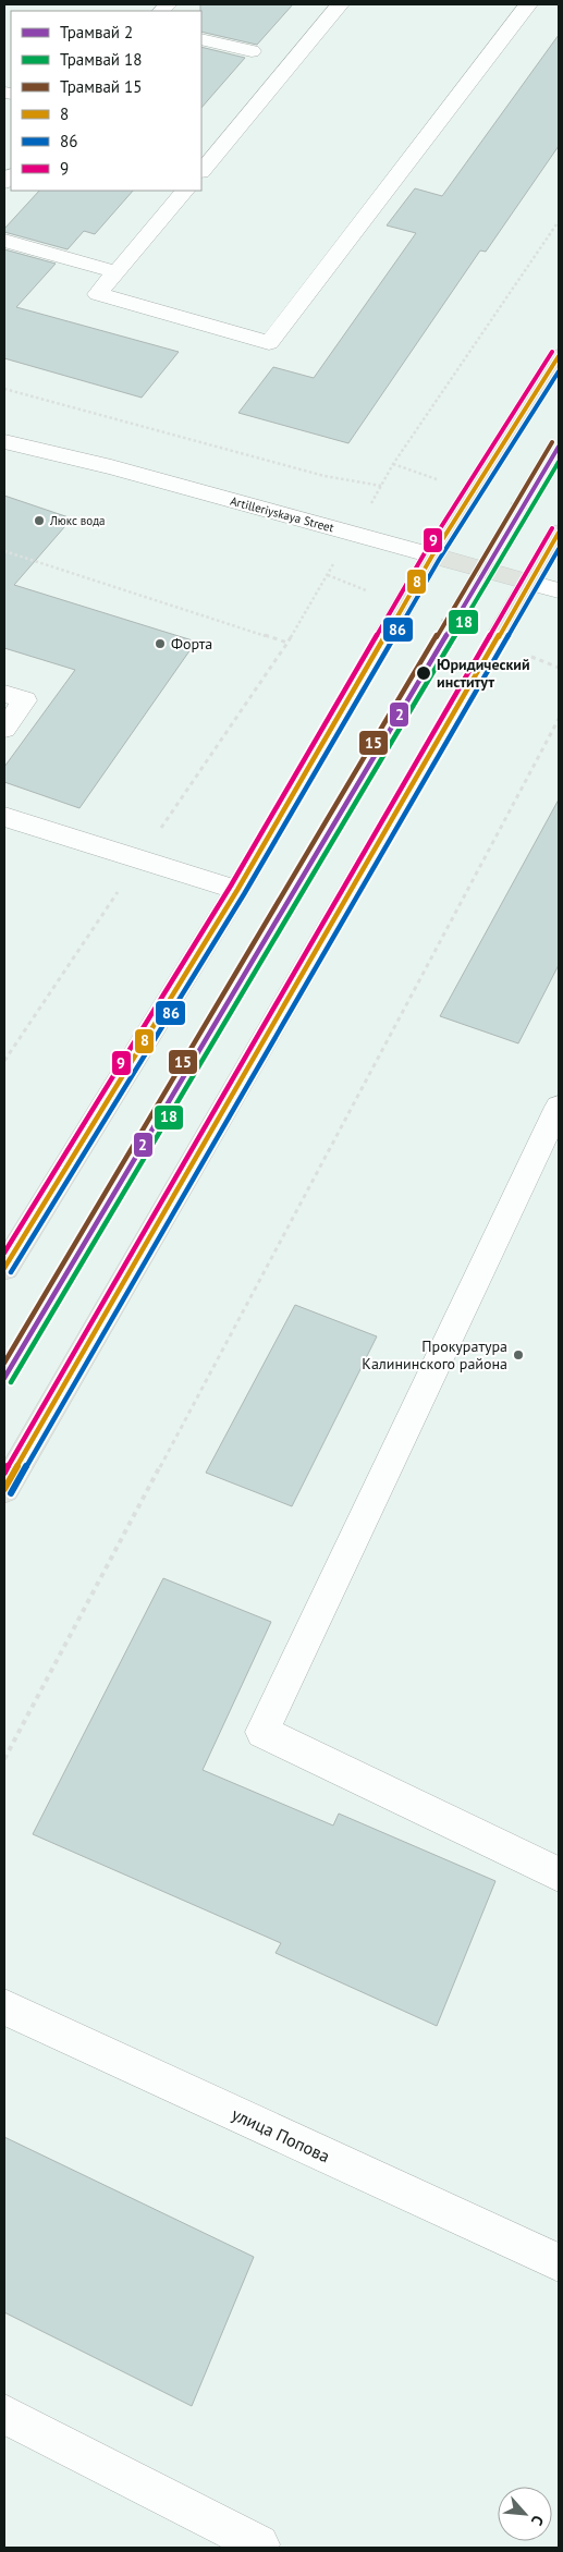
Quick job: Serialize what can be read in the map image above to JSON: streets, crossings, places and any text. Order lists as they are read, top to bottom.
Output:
{
  "streets": {
    "main road": ["Artilleriyskaya Street"],
    "street": ["улица Попова"]
  },
  "places": [
    "Люкс вода",
    "Форта",
    "Юридический институт",
    "Прокуратура Калининского района"
  ],
  "lines": [
    "transit line 9",
    "transit line 8",
    "transit line 86",
    "tram line 15",
    "tram line 2",
    "tram line 18"
  ],
  "legend": [
    "Трамвай 2",
    "Трамвай 18",
    "Трамвай 15",
    "8",
    "86",
    "9"
  ],
  "north": "bottom right"
}
